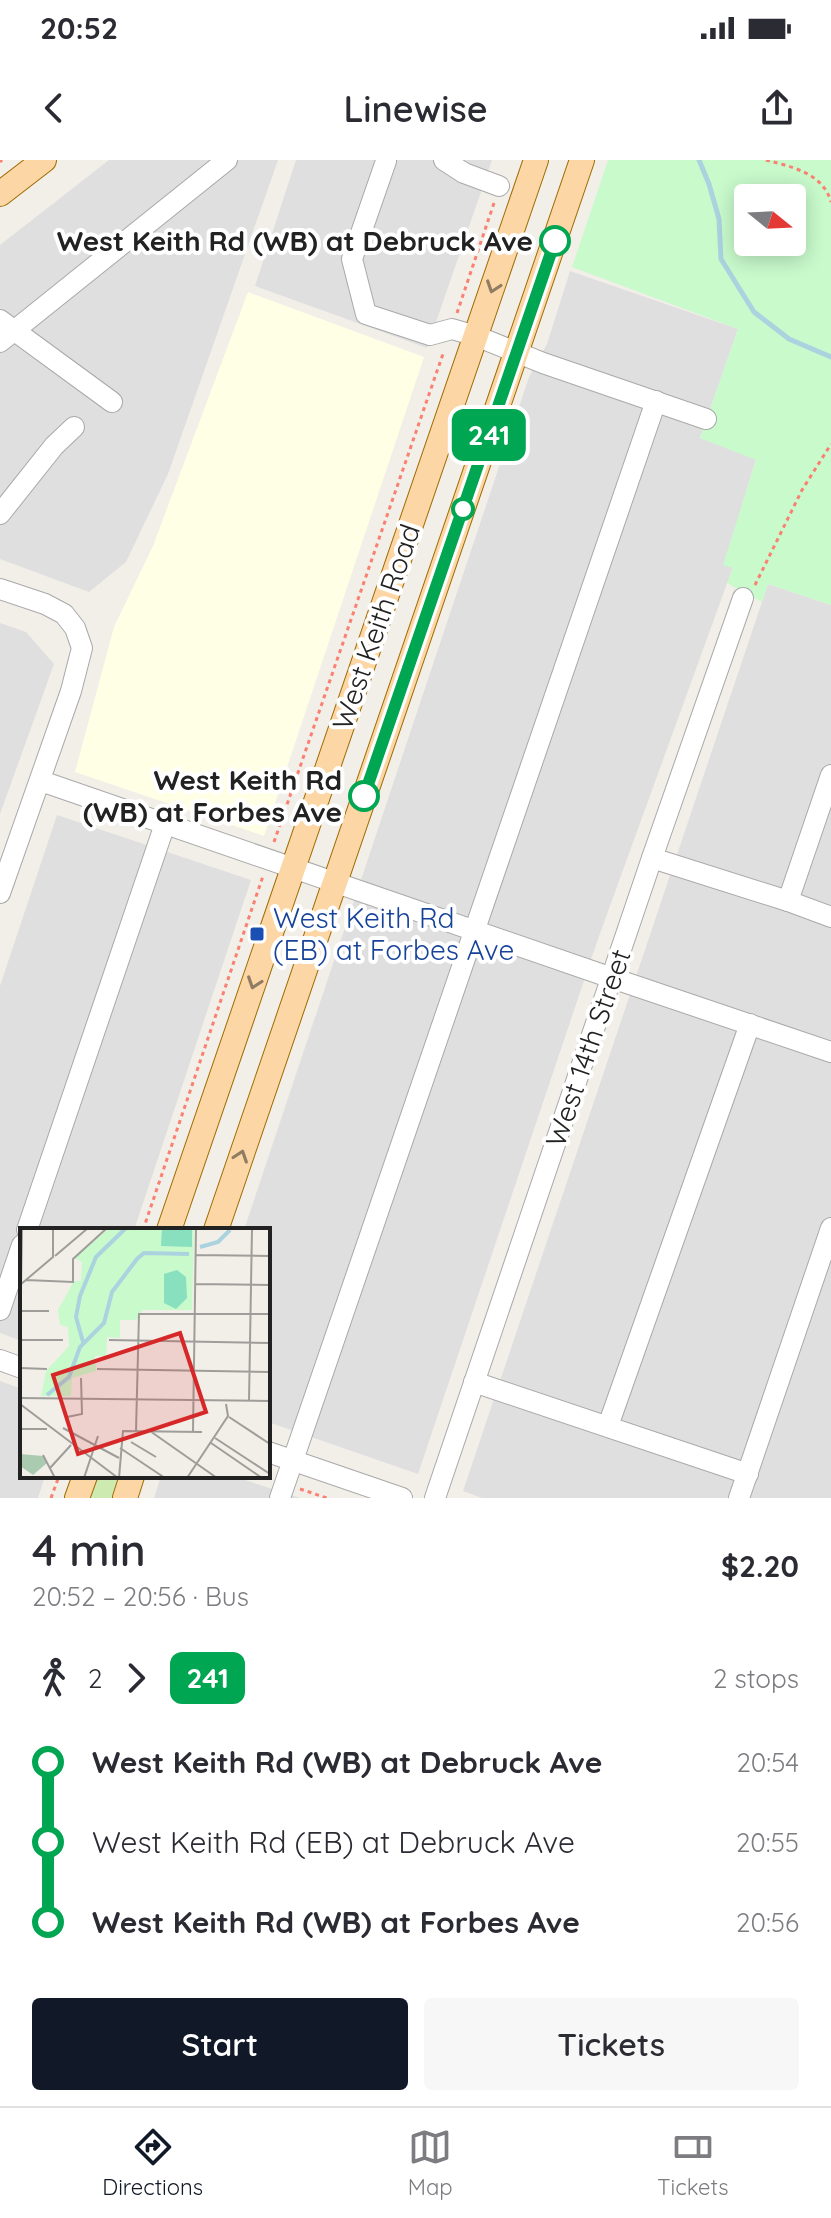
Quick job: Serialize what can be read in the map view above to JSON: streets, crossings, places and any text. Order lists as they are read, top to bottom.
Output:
{
  "streets": {
    "main road": ["West Keith Road"],
    "street": ["West 14th Street"]
  },
  "places": {
    "other": ["West Keith Rd (WB) at Debruck Ave", "West Keith Rd (WB) at Forbes Ave"],
    "transit": ["West Keith Rd (EB) at Forbes Ave"]
  },
  "lines": ["bus line 241"],
  "north": "right",
  "page": {
    "status": "20:52",
    "header": "Linewise",
    "on_map": "241",
    "heading": ["4 min", "20:52 – 20:56 · Bus", "$2.20"],
    "legs": ["2", "241", "2 stops"],
    "list": [
      {
        "name": "West Keith Rd (WB) at Debruck Ave",
        "value": "20:54"
      },
      {
        "name": "West Keith Rd (EB) at Debruck Ave",
        "value": "20:55"
      },
      {
        "name": "West Keith Rd (WB) at Forbes Ave",
        "value": "20:56"
      }
    ],
    "buttons": ["Start", "Tickets"],
    "tabs": ["Directions", "Map", "Tickets"]
  }
}
